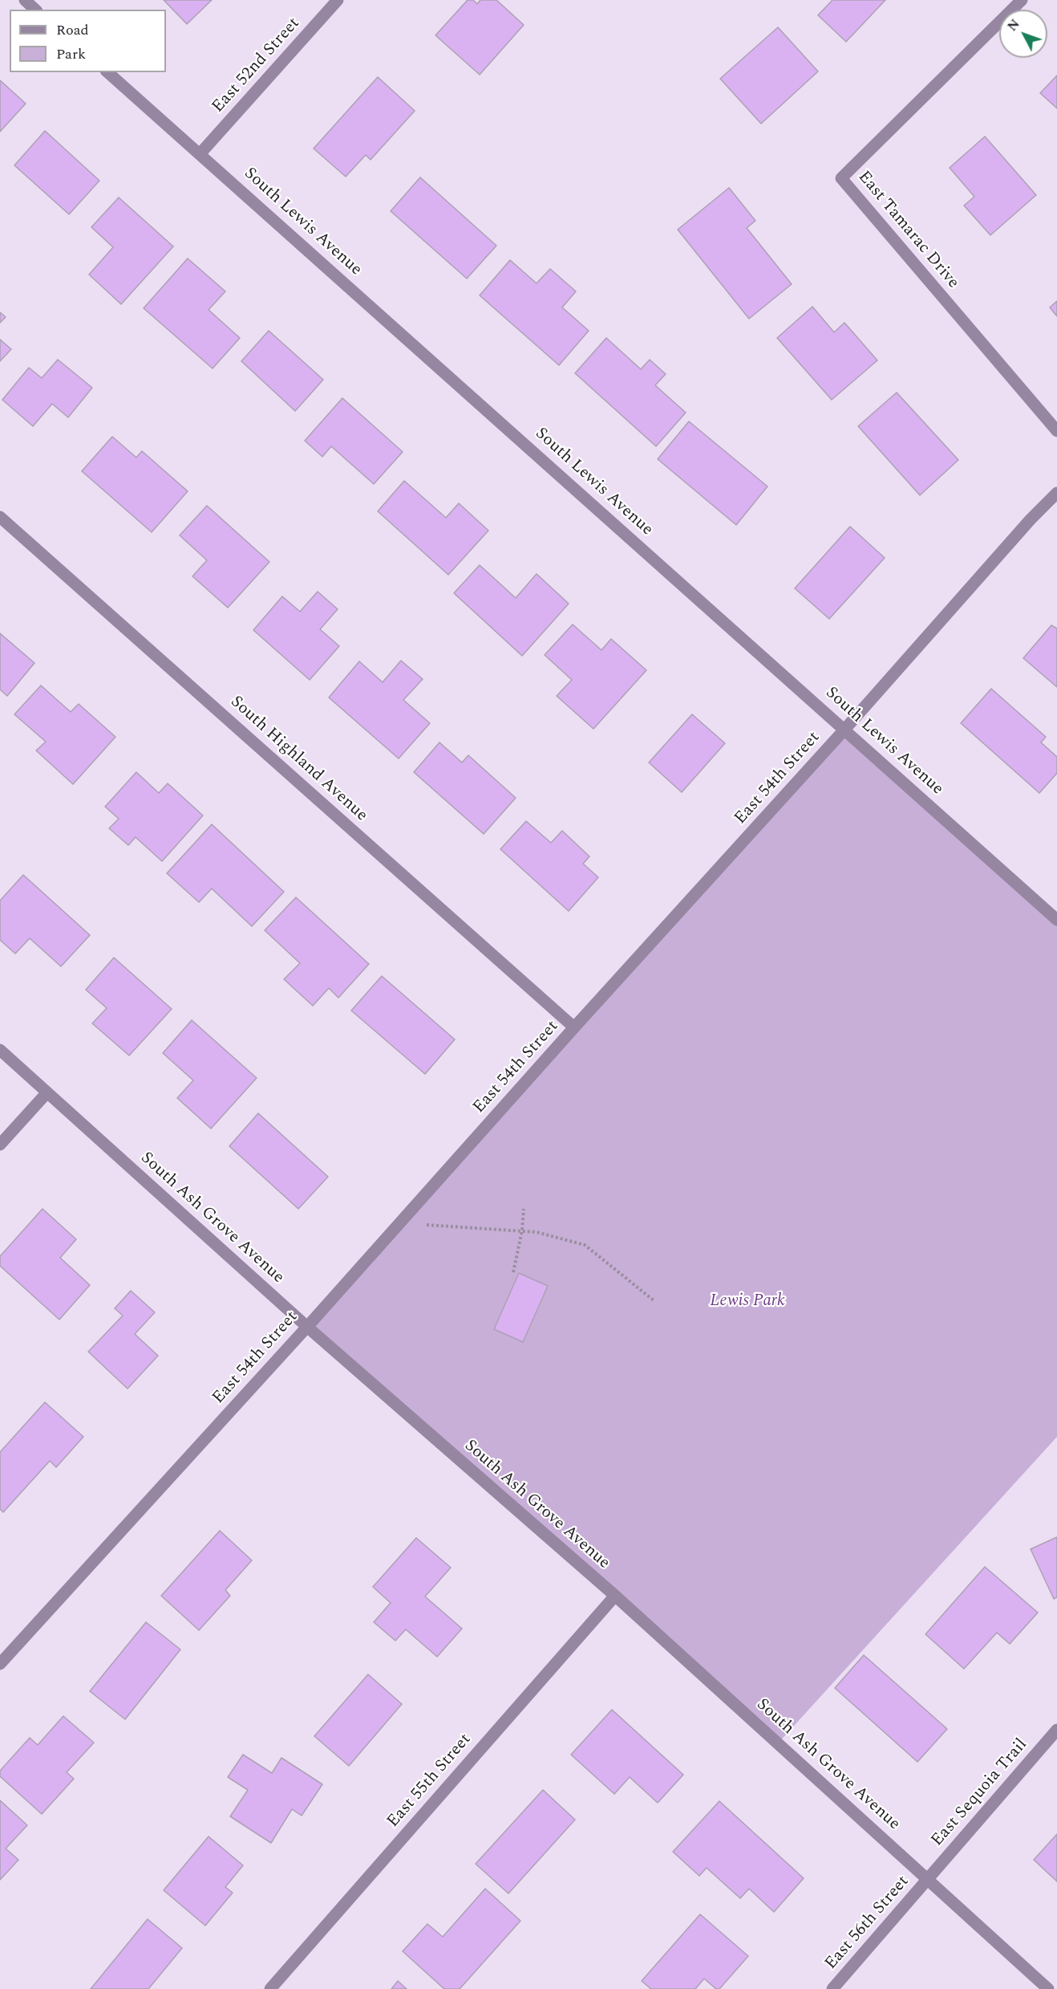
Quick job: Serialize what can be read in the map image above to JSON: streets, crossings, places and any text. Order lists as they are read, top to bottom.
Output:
{
  "streets": {
    "street": [
      "East 52nd Street",
      "South Lewis Avenue",
      "East Tamarac Drive",
      "South Highland Avenue",
      "East 54th Street",
      "South Ash Grove Avenue",
      "East 55th Street",
      "East Sequoia Trail",
      "East 56th Street"
    ]
  },
  "crossings": [
    ["East 52nd Street", "South Lewis Avenue"],
    ["South Lewis Avenue", "East 54th Street"],
    ["South Highland Avenue", "East 54th Street"],
    ["East 54th Street", "South Ash Grove Avenue"],
    ["South Ash Grove Avenue", "East 55th Street"],
    ["South Ash Grove Avenue", "East Sequoia Trail"],
    ["South Ash Grove Avenue", "East 56th Street"],
    ["East Sequoia Trail", "East 56th Street"]
  ],
  "parks": ["Lewis Park"],
  "legend": ["Road", "Park"],
  "north": "top left"
}
